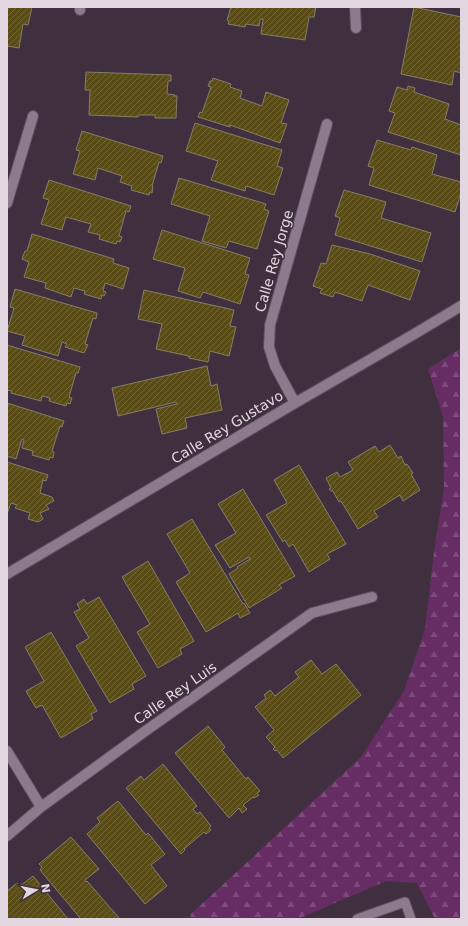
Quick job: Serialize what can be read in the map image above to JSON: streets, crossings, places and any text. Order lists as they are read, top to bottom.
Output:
{
  "streets": {
    "street": ["Calle Rey Jorge", "Calle Rey Gustavo", "Calle Rey Luis"]
  },
  "crossings": [
    ["Calle Rey Jorge", "Calle Rey Gustavo"]
  ],
  "north": "right"
}
